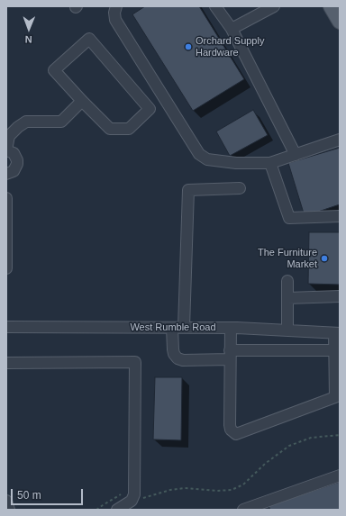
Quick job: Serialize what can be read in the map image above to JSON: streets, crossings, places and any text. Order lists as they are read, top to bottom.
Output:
{
  "streets": {
    "street": ["West Rumble Road"]
  },
  "places": ["Orchard Supply Hardware", "The Furniture Market"],
  "scale_bar": "50 m",
  "north": "bottom"
}
